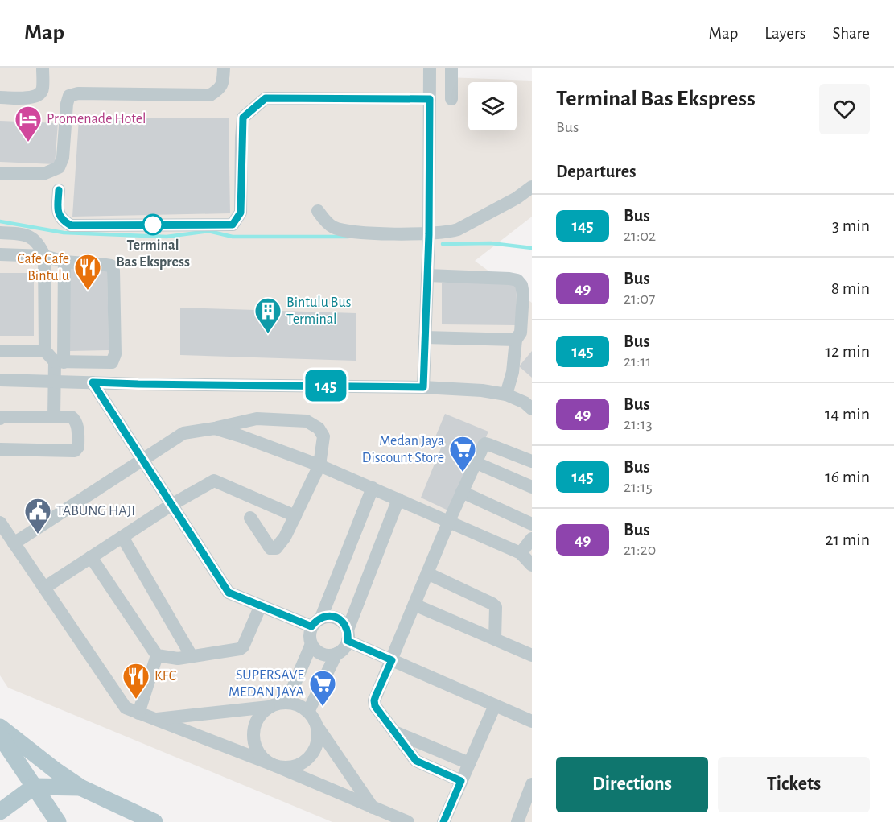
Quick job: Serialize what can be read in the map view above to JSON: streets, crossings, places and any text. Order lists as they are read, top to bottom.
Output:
{
  "places": {
    "hotel": ["Promenade Hotel"],
    "other": ["Terminal Bas Ekspress"],
    "restaurant": ["Cafe Cafe Bintulu", "KFC"],
    "building": ["Bintulu Bus Terminal"],
    "supermarket": ["Medan Jaya Discount Store", "SUPERSAVE MEDAN JAYA"],
    "public building": ["TABUNG HAJI"]
  },
  "lines": ["bus line 145"],
  "page": {
    "header": "Map",
    "nav": ["Map", "Layers", "Share"],
    "on_map": "145",
    "heading": [
      ["Terminal Bas Ekspress", "Bus"],
      "Departures"
    ],
    "list": [
      {
        "mark": "145",
        "name": "Bus",
        "note": "21:02",
        "value": "3 min"
      },
      {
        "mark": "49",
        "name": "Bus",
        "note": "21:07",
        "value": "8 min"
      },
      {
        "mark": "145",
        "name": "Bus",
        "note": "21:11",
        "value": "12 min"
      },
      {
        "mark": "49",
        "name": "Bus",
        "note": "21:13",
        "value": "14 min"
      },
      {
        "mark": "145",
        "name": "Bus",
        "note": "21:15",
        "value": "16 min"
      },
      {
        "mark": "49",
        "name": "Bus",
        "note": "21:20",
        "value": "21 min"
      }
    ],
    "buttons": ["Directions", "Tickets"]
  }
}
